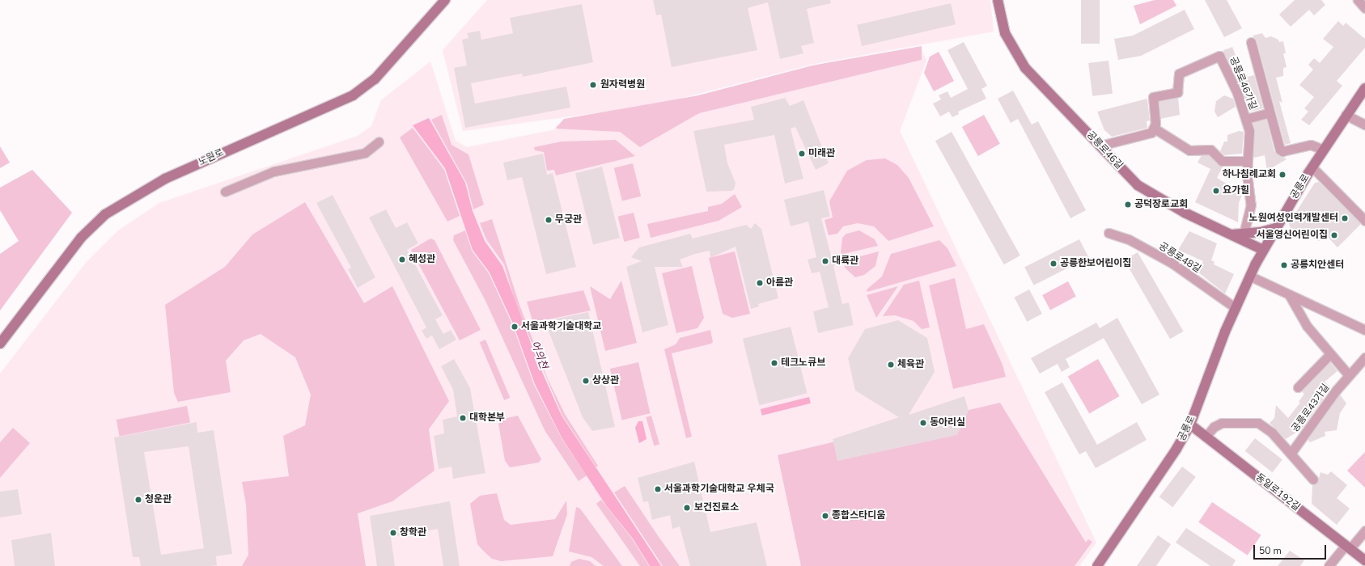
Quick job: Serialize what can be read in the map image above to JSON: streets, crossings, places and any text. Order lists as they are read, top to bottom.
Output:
{
  "streets": {
    "street": [
      "공릉로46가길",
      "공릉로46길",
      "노원로",
      "공릉로",
      "공릉로48길",
      "공릉로43가길",
      "동일로192길"
    ]
  },
  "crossings": [
    ["공릉로46길", "공릉로"],
    ["공릉로", "공릉로48길"],
    ["공릉로", "동일로192길"]
  ],
  "water": ["어의천"],
  "places": [
    "원자력병원",
    "미래관",
    "하나침례교회",
    "요가힐",
    "공덕장로교회",
    "노원여성인력개발센터",
    "무궁관",
    "서울영신어린이집",
    "혜성관",
    "대륙관",
    "공릉한보어린이집",
    "공릉치안센터",
    "아름관",
    "서울과학기술대학교",
    "테크노큐브",
    "체육관",
    "상상관",
    "대학본부",
    "동아리실",
    "서울과학기술대학교 우체국",
    "청운관",
    "보건진료소",
    "종합스타디움",
    "창학관"
  ],
  "scale_bar": "50 m"
}
